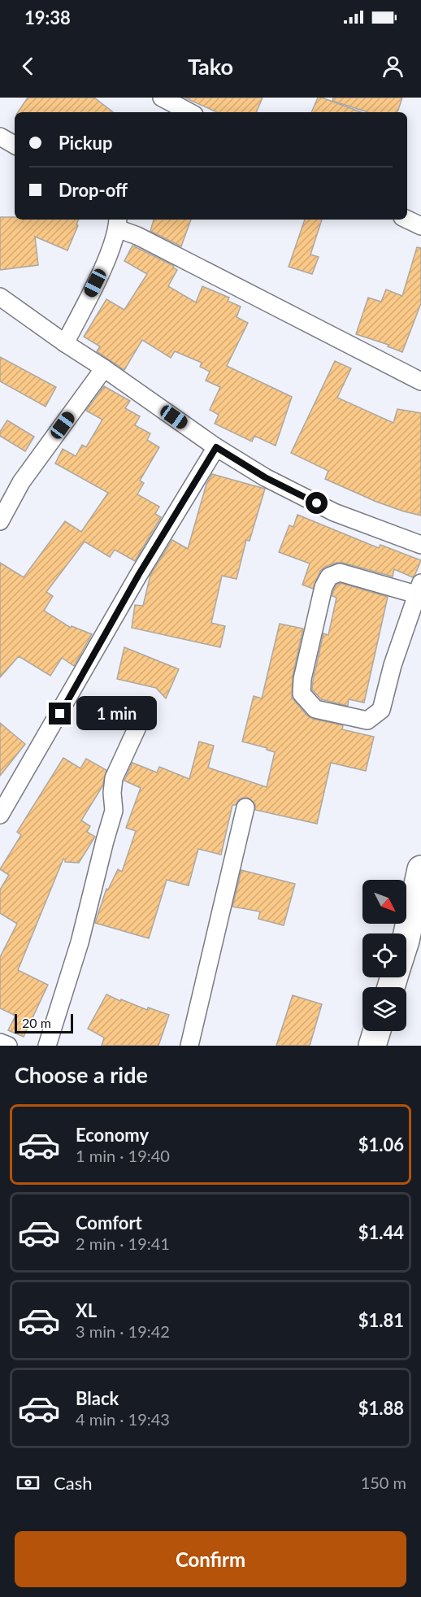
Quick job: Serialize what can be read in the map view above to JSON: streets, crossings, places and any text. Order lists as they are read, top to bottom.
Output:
{
  "scale_bar": "20 m",
  "north": "bottom right",
  "page": {
    "status": "19:38",
    "header": "Tako",
    "banner": ["Pickup", "Drop-off"],
    "bubble": "1 min",
    "scale": "20 m",
    "heading": "Choose a ride",
    "list": [
      {
        "name": "Economy",
        "note": "1 min · 19:40",
        "value": "$1.06"
      },
      {
        "name": "Comfort",
        "note": "2 min · 19:41",
        "value": "$1.44"
      },
      {
        "name": "XL",
        "note": "3 min · 19:42",
        "value": "$1.81"
      },
      {
        "name": "Black",
        "note": "4 min · 19:43",
        "value": "$1.88"
      }
    ],
    "pay": ["Cash", "150 m"],
    "buttons": "Confirm"
  }
}
